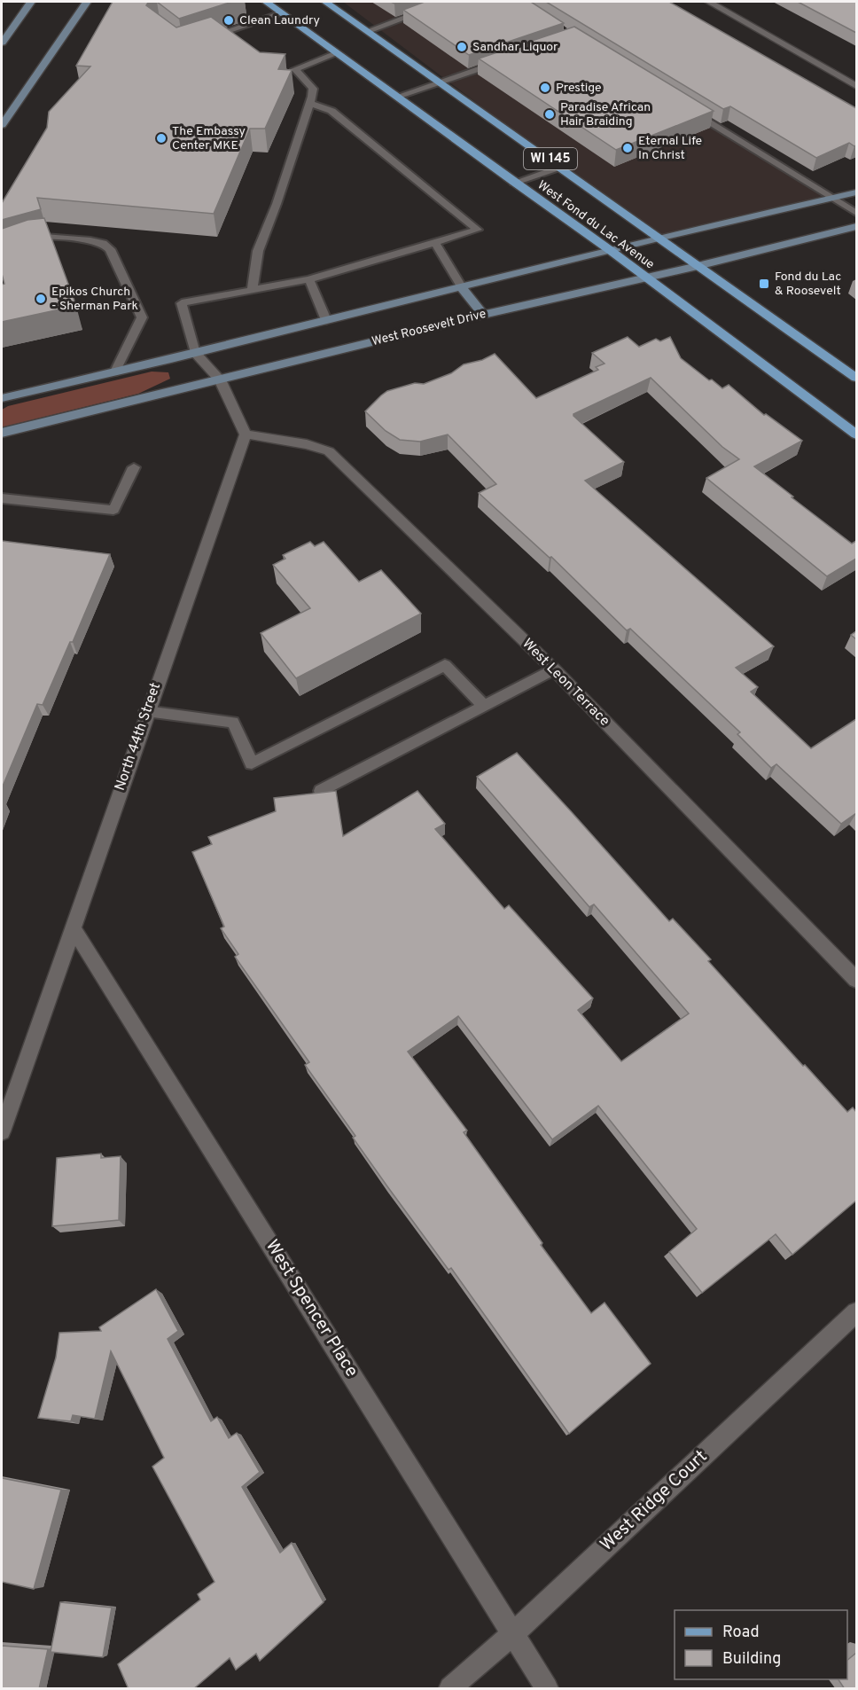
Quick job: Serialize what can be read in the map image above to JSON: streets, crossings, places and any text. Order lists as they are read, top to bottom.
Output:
{
  "streets": {
    "main road": ["WI 145", "West Fond du Lac Avenue"],
    "street": [
      "West Roosevelt Drive",
      "West Leon Terrace",
      "North 44th Street",
      "West Spencer Place",
      "West Ridge Court"
    ]
  },
  "crossings": [
    ["West Fond du Lac Avenue", "West Roosevelt Drive"],
    ["West Leon Terrace", "North 44th Street"],
    ["North 44th Street", "West Spencer Place"],
    ["West Spencer Place", "West Ridge Court"]
  ],
  "places": {
    "other": [
      "Clean Laundry",
      "Sandhar Liquor",
      "Prestige",
      "Paradise African Hair Braiding",
      "The Embassy Center MKE",
      "Eternal Life In Christ",
      "Epikos Church - Sherman Park"
    ],
    "transit": ["Fond du Lac & Roosevelt"]
  },
  "legend": ["Road", "Building"]
}
